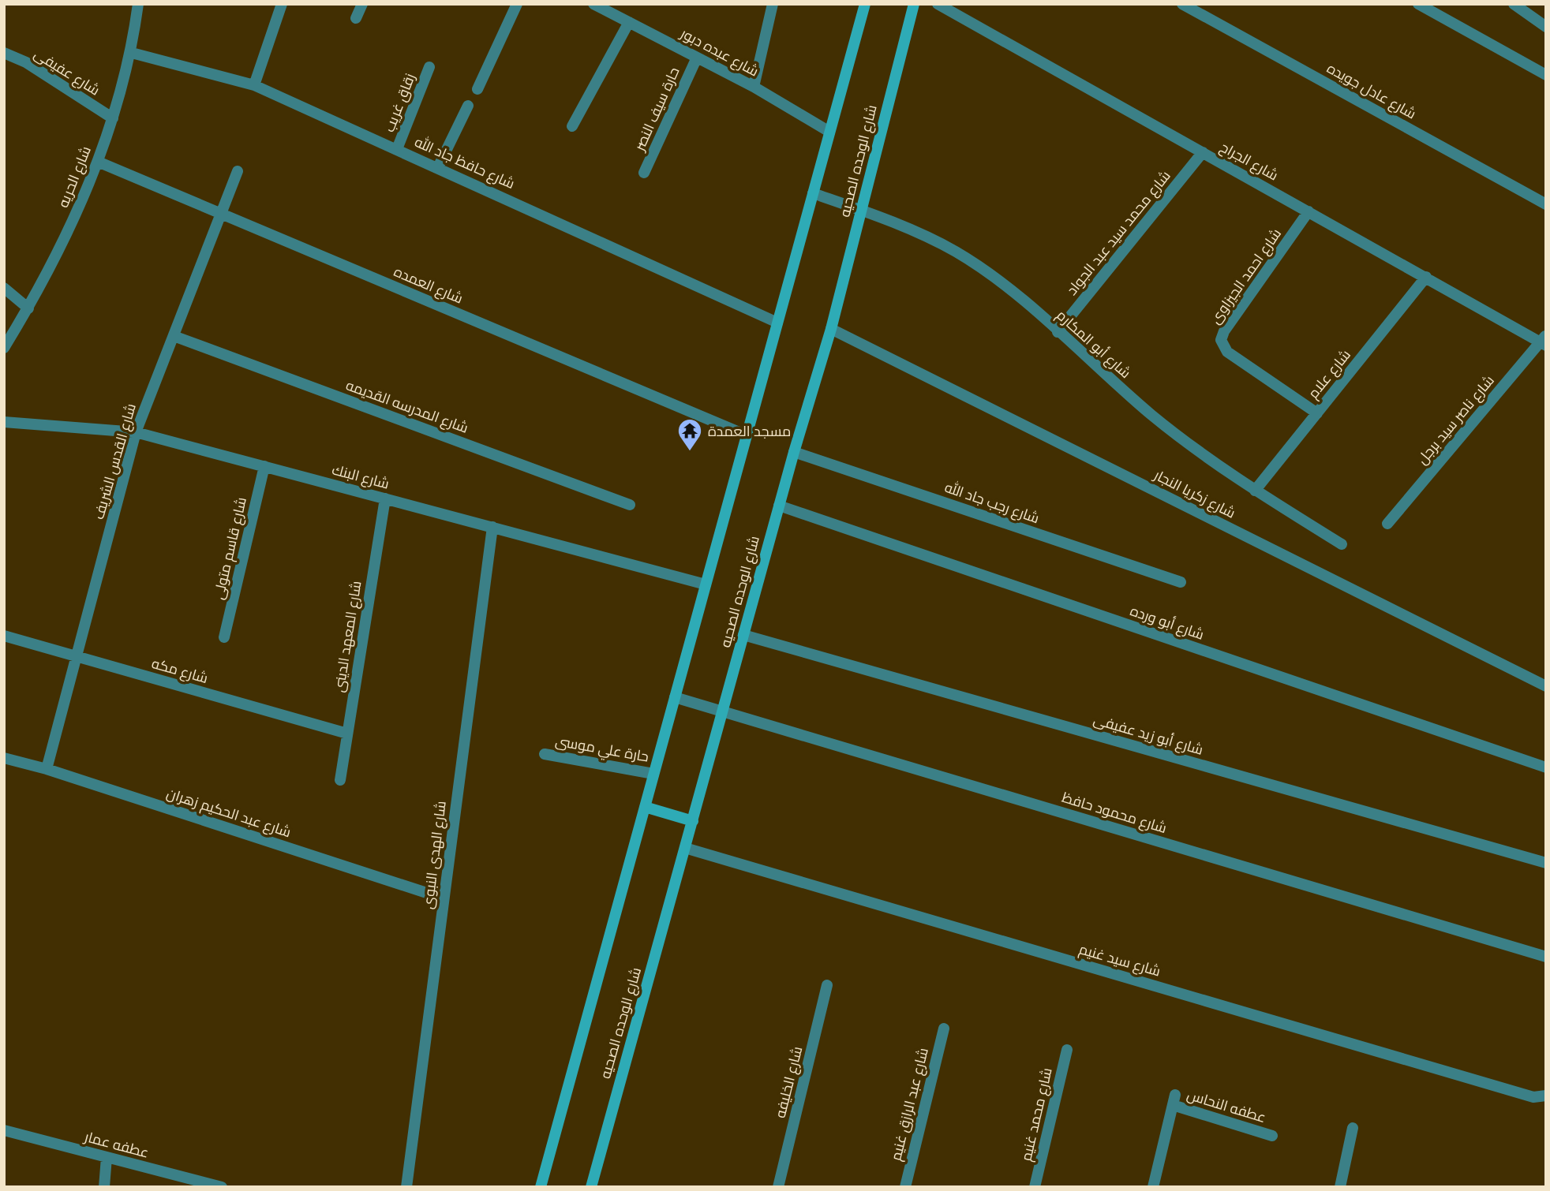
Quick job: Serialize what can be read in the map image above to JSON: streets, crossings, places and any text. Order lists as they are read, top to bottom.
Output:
{
  "streets": {
    "main road": ["شارع الوحده الصحيه"],
    "street": [
      "شارع عبده دبور",
      "شارع عفيفى",
      "شارع عادل جويده",
      "زقاق غريب",
      "حارة سيف النصر",
      "شارع الجراح",
      "شارع حافظ جاد الله",
      "شارع الحريه",
      "شارع محمد سيد عبد الجواد",
      "شارع احمد الجيزاوى",
      "شارع العمده",
      "شارع أبو المكارم",
      "شارع علام",
      "شارع المدرسه القديمه",
      "شارع ناصر سيد برجل",
      "شارع القدس الشريف",
      "شارع البنك",
      "شارع زكريا النجار",
      "شارع رجب جاد الله",
      "شارع قاسم متولى",
      "شارع أبو ورده",
      "شارع المعهد الدينى",
      "شارع مكه",
      "شارع أبو زيد عفيفى",
      "حارة علي موسى",
      "شارع عبد الحكيم زهران",
      "شارع محمود حافظ",
      "شارع الهدى النبوى",
      "شارع سيد غنيم",
      "شارع الخليفه",
      "شارع عبد الرازق غنيم",
      "عطفه النحاس",
      "شارع محمد غنيم",
      "عطفه عمار"
    ]
  },
  "crossings": [
    ["شارع عبده دبور", "حارة سيف النصر"],
    ["شارع عفيفى", "شارع الحريه"],
    ["زقاق غريب", "شارع حافظ جاد الله"],
    ["شارع الوحده الصحيه", "شارع أبو المكارم"],
    ["شارع الوحده الصحيه", "شارع زكريا النجار"],
    ["شارع الوحده الصحيه", "شارع رجب جاد الله"],
    ["شارع الوحده الصحيه", "شارع أبو ورده"],
    ["شارع الوحده الصحيه", "شارع أبو زيد عفيفى"],
    ["شارع الوحده الصحيه", "شارع محمود حافظ"],
    ["شارع الوحده الصحيه", "شارع سيد غنيم"],
    ["شارع الجراح", "شارع محمد سيد عبد الجواد"],
    ["شارع الجراح", "شارع احمد الجيزاوى"],
    ["شارع الجراح", "شارع علام"],
    ["شارع الجراح", "شارع ناصر سيد برجل"],
    ["شارع حافظ جاد الله", "شارع الحريه"],
    ["شارع الحريه", "شارع العمده"],
    ["شارع محمد سيد عبد الجواد", "شارع أبو المكارم"],
    ["شارع احمد الجيزاوى", "شارع علام"],
    ["شارع العمده", "شارع القدس الشريف"],
    ["شارع أبو المكارم", "شارع علام"],
    ["شارع المدرسه القديمه", "شارع القدس الشريف"],
    ["شارع القدس الشريف", "شارع البنك"],
    ["شارع القدس الشريف", "شارع مكه"],
    ["شارع القدس الشريف", "شارع عبد الحكيم زهران"],
    ["شارع البنك", "شارع قاسم متولى"],
    ["شارع البنك", "شارع المعهد الدينى"],
    ["شارع البنك", "شارع الهدى النبوى"],
    ["شارع المعهد الدينى", "شارع مكه"],
    ["شارع عبد الحكيم زهران", "شارع الهدى النبوى"]
  ],
  "places": {
    "temple": ["مسجد العمدة"]
  }
}
